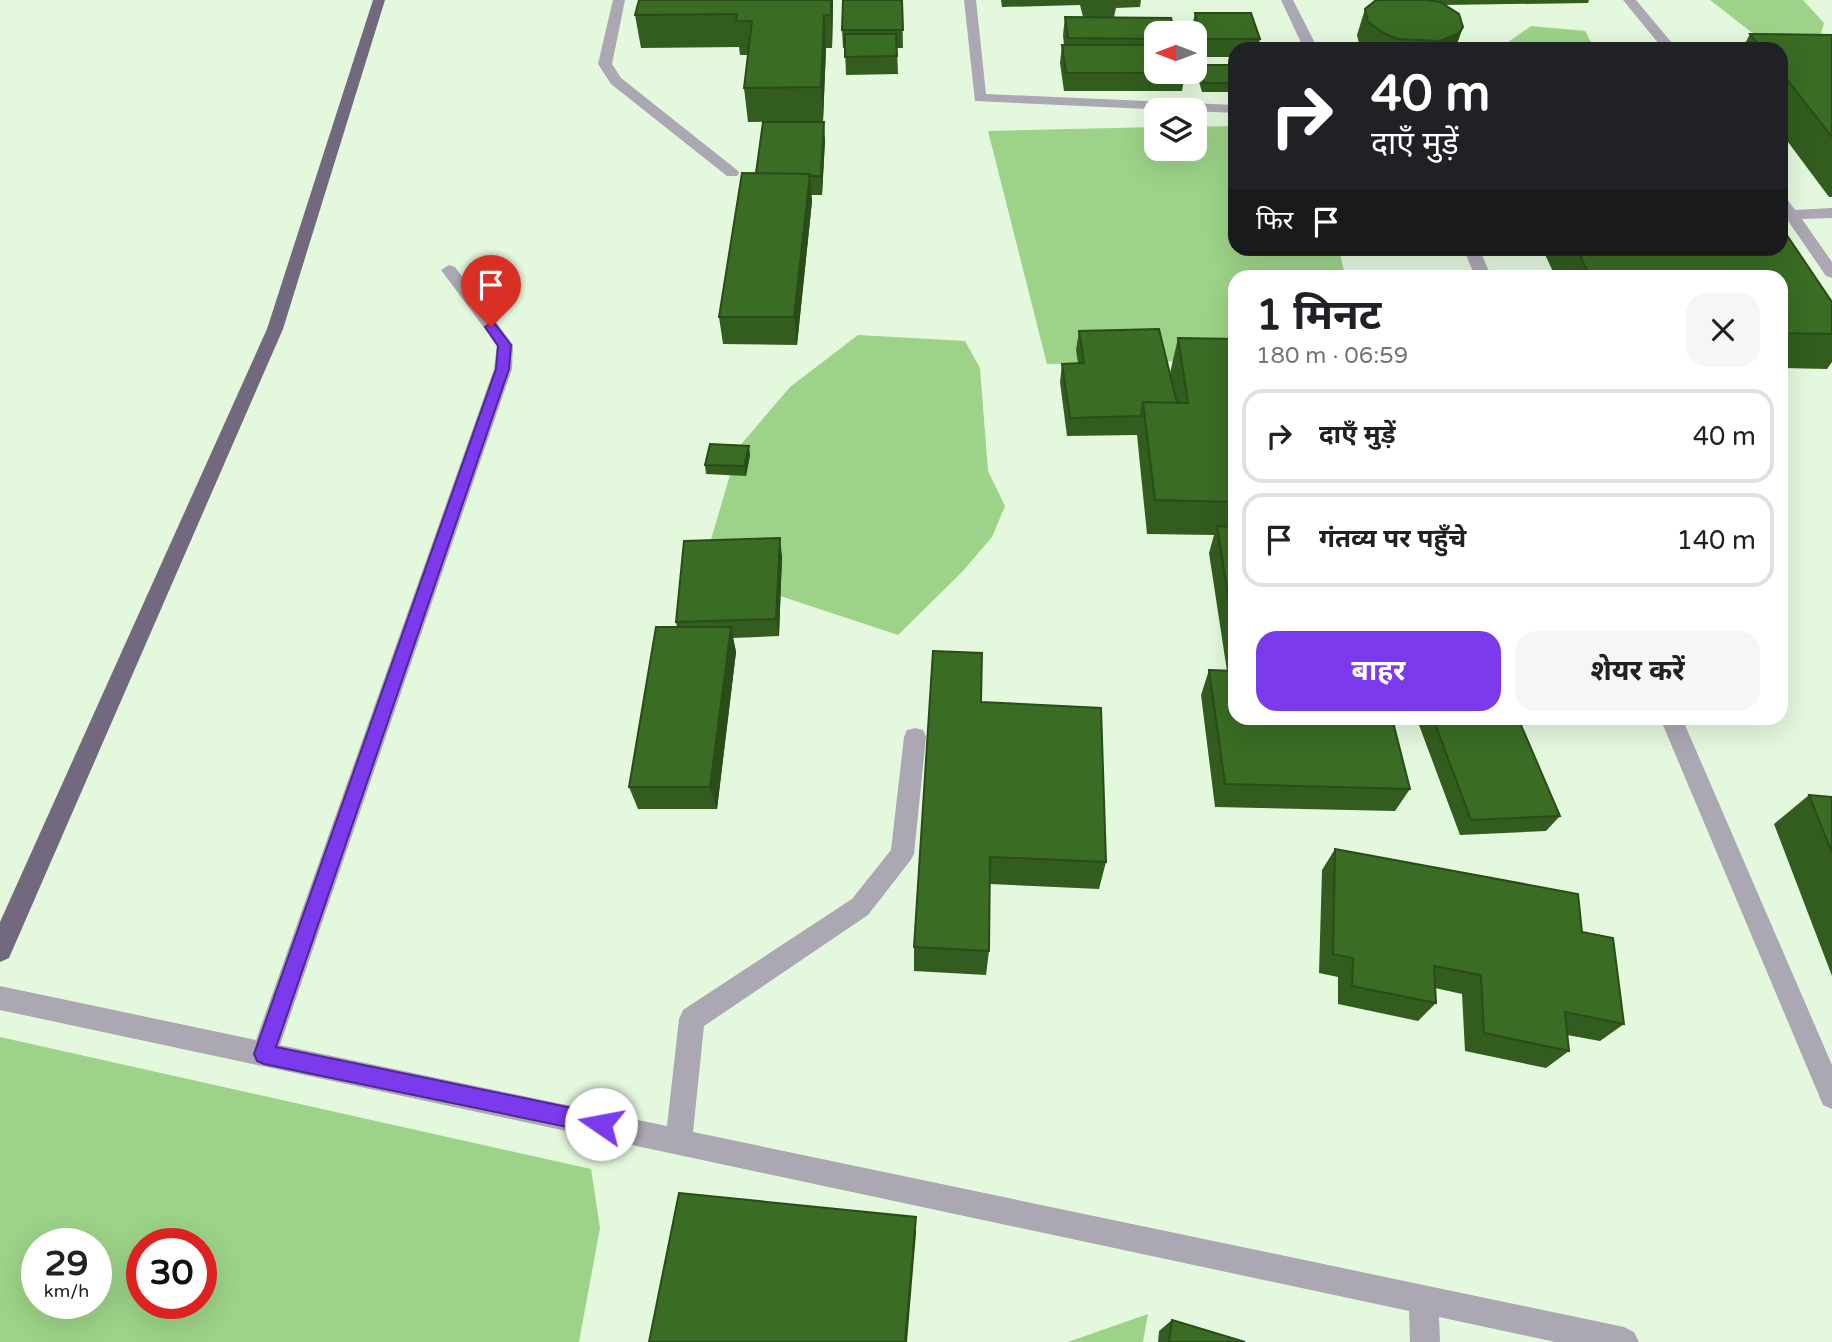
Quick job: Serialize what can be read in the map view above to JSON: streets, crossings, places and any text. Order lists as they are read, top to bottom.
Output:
{
  "north": "left",
  "page": {
    "turn": ["40 m", "दाएँ मुड़ें"],
    "then": "फिर",
    "heading": ["1 मिनट", "180 m · 06:59"],
    "list": [
      {
        "name": "दाएँ मुड़ें",
        "value": "40 m"
      },
      {
        "name": "गंतव्य पर पहुँचे",
        "value": "140 m"
      }
    ],
    "buttons": ["बाहर", "शेयर करें"],
    "speed": "29 km/h",
    "limit": "30"
  }
}
